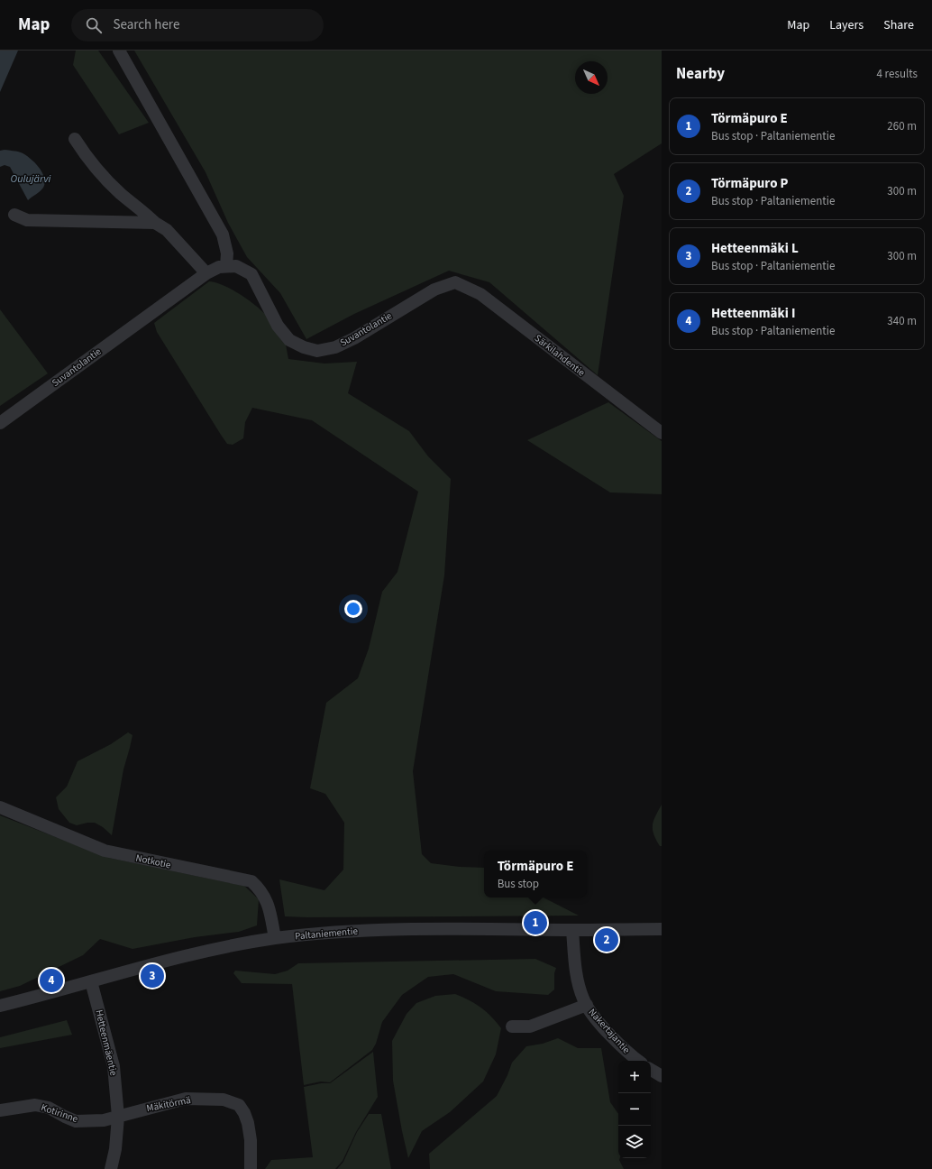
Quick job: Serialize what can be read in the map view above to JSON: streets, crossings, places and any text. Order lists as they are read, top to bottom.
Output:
{
  "streets": {
    "street": [
      "Suvantolantie",
      "Särkilahdentie",
      "Notkotie",
      "Paltaniementie",
      "Nakertajantie",
      "Hetteenmäentie",
      "Mäkitörmä",
      "Kotirinne"
    ]
  },
  "crossings": [
    ["Suvantolantie", "Särkilahdentie"],
    ["Notkotie", "Paltaniementie"],
    ["Paltaniementie", "Nakertajantie"],
    ["Paltaniementie", "Hetteenmäentie"],
    ["Hetteenmäentie", "Mäkitörmä"],
    ["Hetteenmäentie", "Kotirinne"],
    ["Mäkitörmä", "Kotirinne"]
  ],
  "water": ["Oulujärvi"],
  "north": "bottom right",
  "page": {
    "header": "Map",
    "search": "Search here",
    "nav": ["Map", "Layers", "Share"],
    "heading": ["Nearby", "4 results"],
    "list": [
      {
        "mark": "1",
        "name": "Törmäpuro E",
        "note": "Bus stop · Paltaniementie",
        "value": "260 m"
      },
      {
        "mark": "2",
        "name": "Törmäpuro P",
        "note": "Bus stop · Paltaniementie",
        "value": "300 m"
      },
      {
        "mark": "3",
        "name": "Hetteenmäki L",
        "note": "Bus stop · Paltaniementie",
        "value": "300 m"
      },
      {
        "mark": "4",
        "name": "Hetteenmäki I",
        "note": "Bus stop · Paltaniementie",
        "value": "340 m"
      }
    ],
    "popup": ["Törmäpuro E", "Bus stop"],
    "pins": [
      "1",
      "2",
      "3",
      "4"
    ],
    "map_buttons": ["+", "−"]
  }
}
